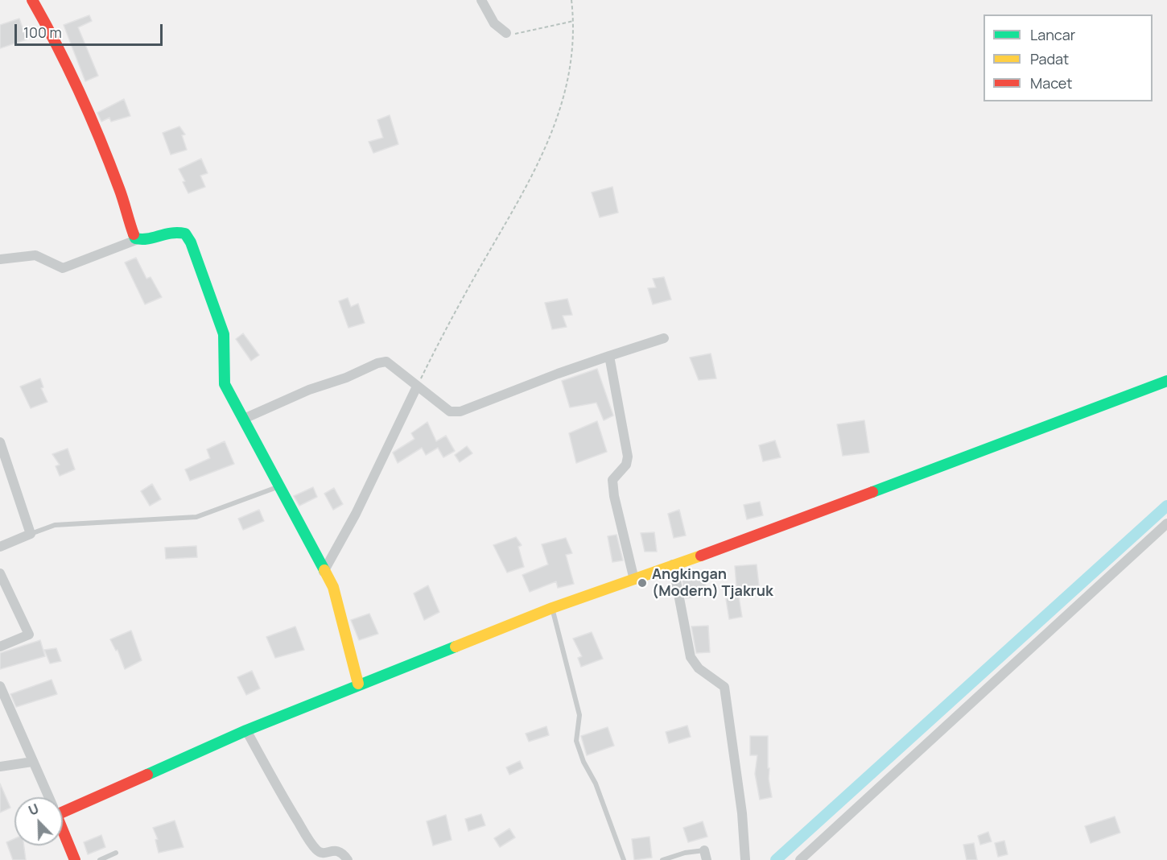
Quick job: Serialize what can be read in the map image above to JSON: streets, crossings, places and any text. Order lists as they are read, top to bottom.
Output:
{
  "places": ["Angkingan (Modern) Tjakruk"],
  "legend": ["Lancar", "Padat", "Macet"],
  "scale_bar": "100 m",
  "north": "top left"
}
